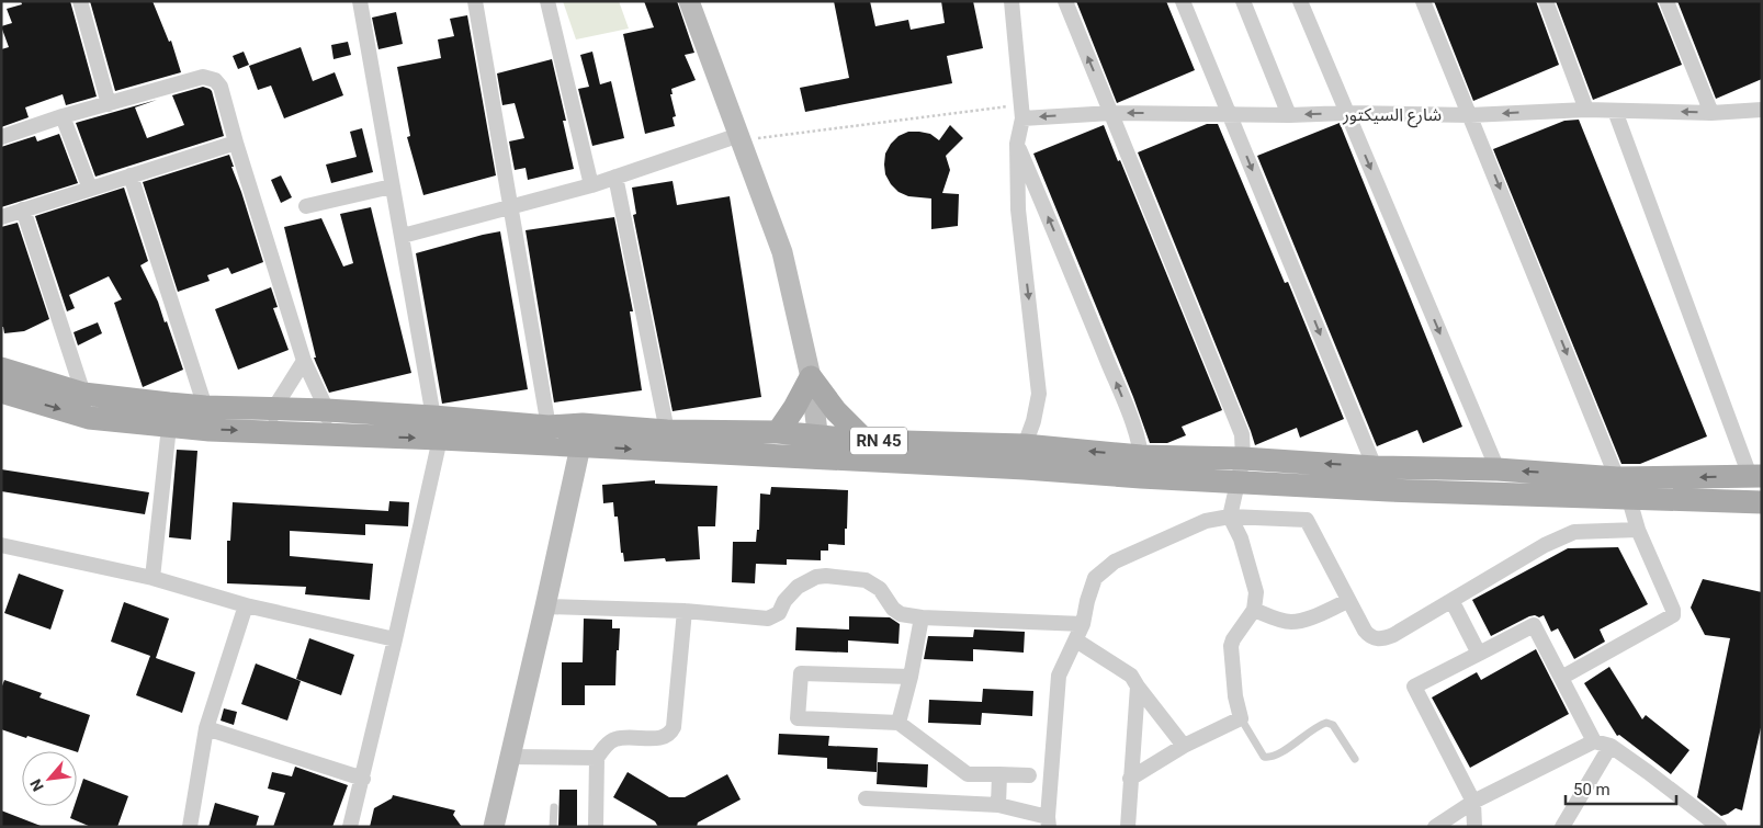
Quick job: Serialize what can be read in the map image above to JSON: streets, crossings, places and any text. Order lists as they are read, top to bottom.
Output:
{
  "streets": {
    "main road": ["RN 45"],
    "street": ["شارع السيكتور"]
  },
  "one_way": ["شارع السيكتور"],
  "scale_bar": "50 m",
  "north": "bottom left"
}
